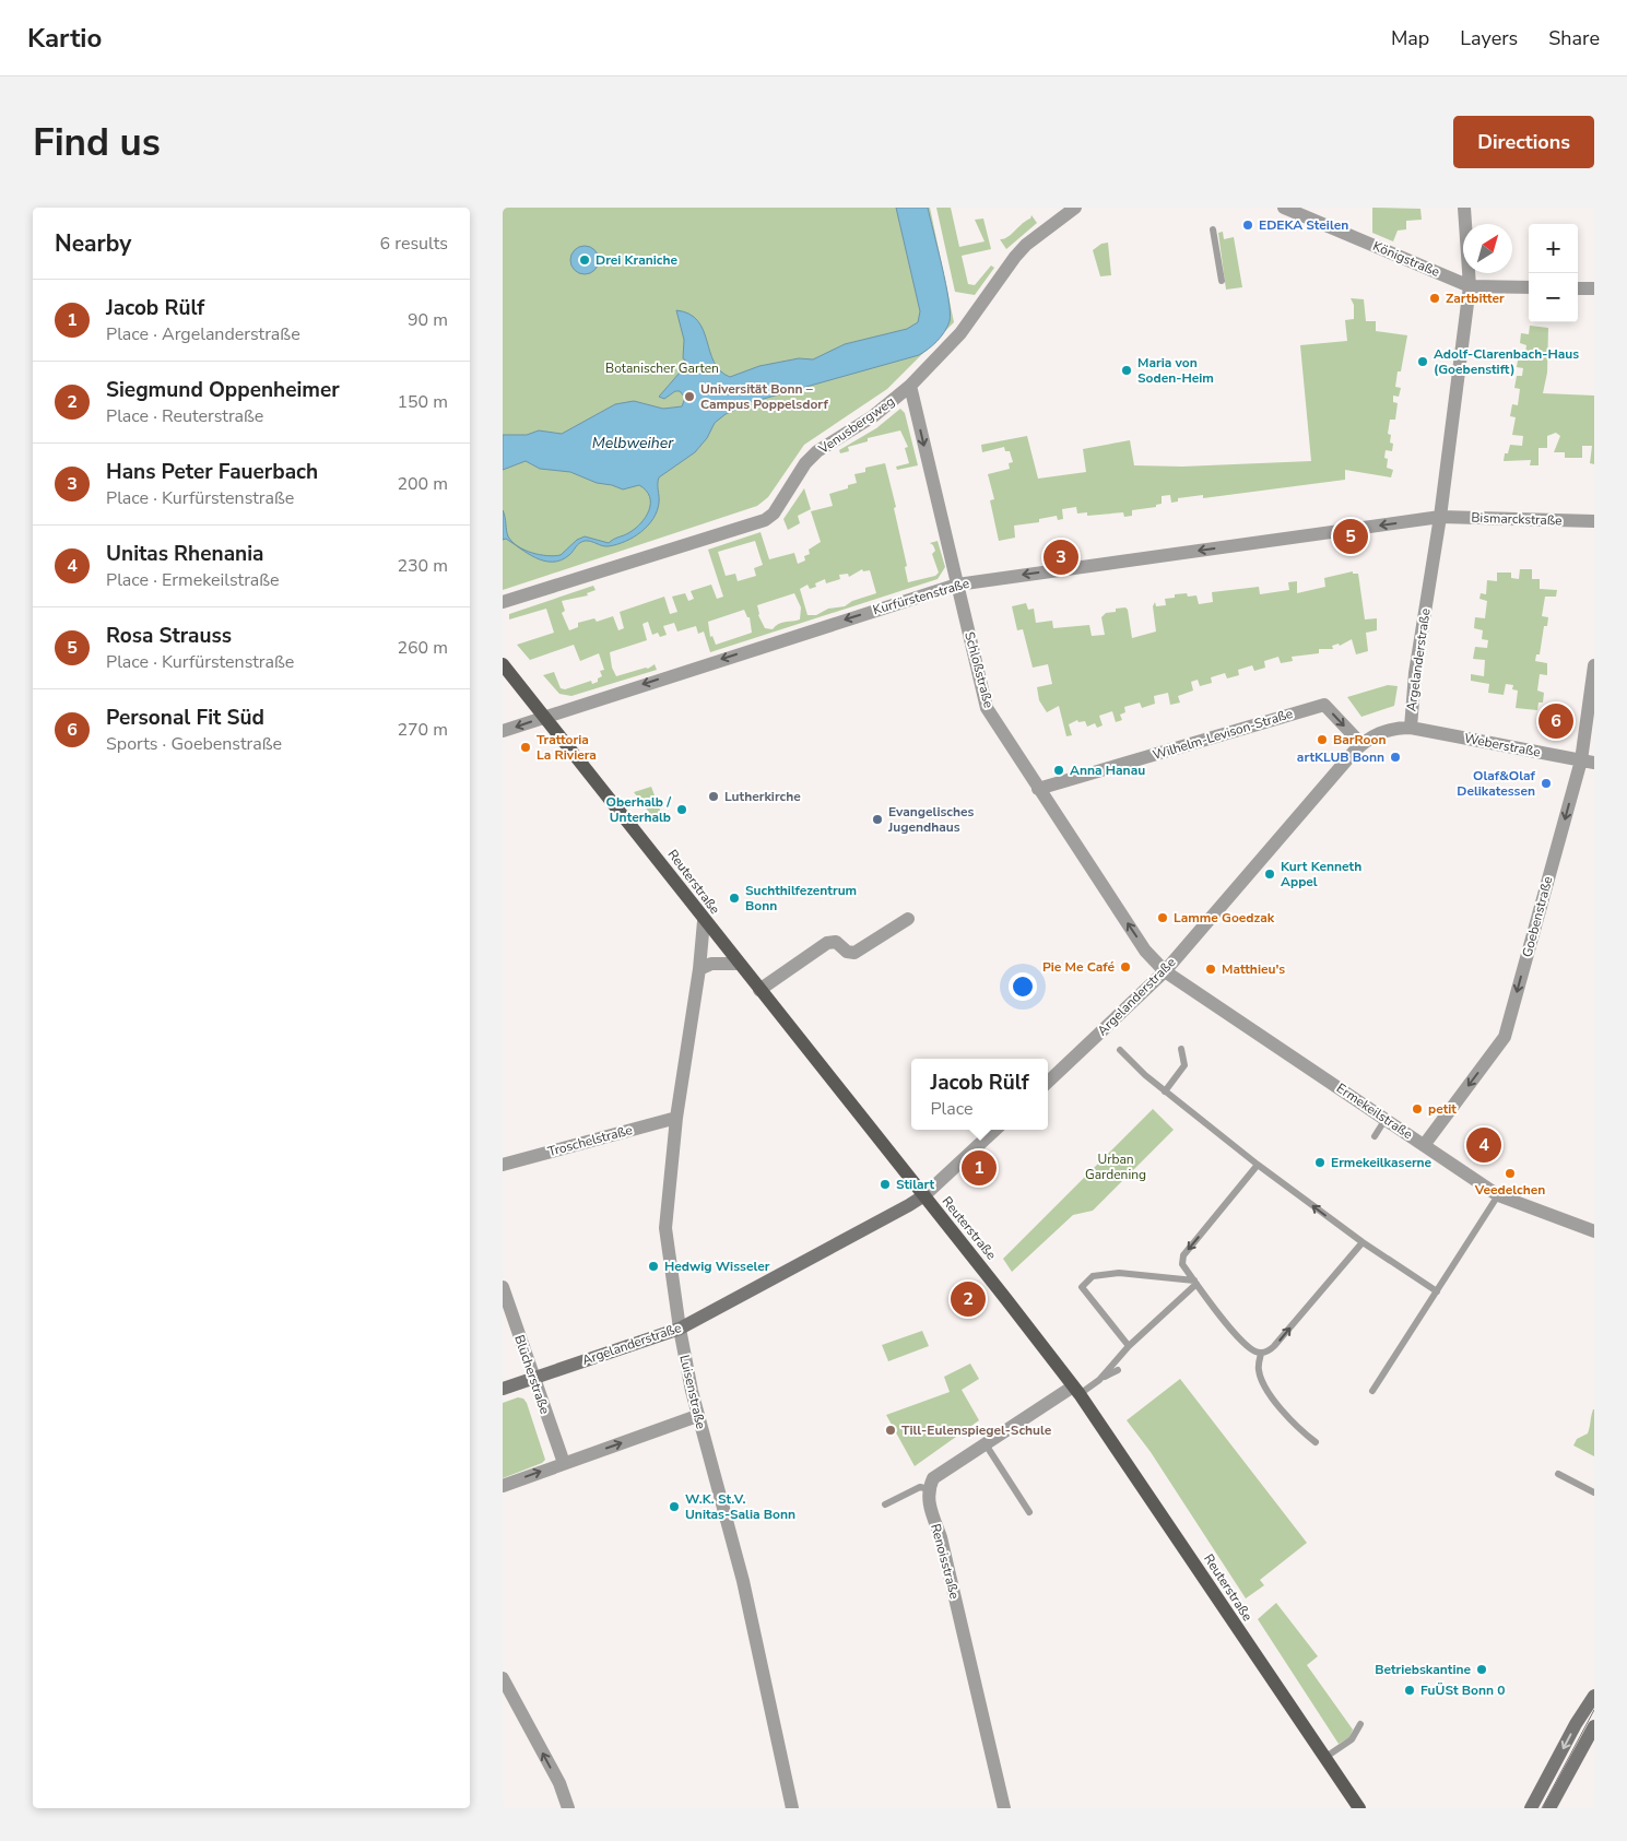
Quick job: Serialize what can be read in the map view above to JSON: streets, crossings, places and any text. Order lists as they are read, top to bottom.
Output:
{
  "streets": {
    "main road": ["Reuterstraße"],
    "street": [
      "Königstraße",
      "Venusbergweg",
      "Bismarckstraße",
      "Kurfürstenstraße",
      "Argelanderstraße",
      "Schloßstraße",
      "Wilhelm-Levison-Straße",
      "Weberstraße",
      "Goebenstraße",
      "Ermekeilstraße",
      "Troschelstraße",
      "Blücherstraße",
      "Luisenstraße",
      "Renoisstraße"
    ]
  },
  "crossings": [
    ["Königstraße", "Argelanderstraße"],
    ["Venusbergweg", "Schloßstraße"],
    ["Bismarckstraße", "Kurfürstenstraße"],
    ["Bismarckstraße", "Argelanderstraße"],
    ["Kurfürstenstraße", "Argelanderstraße"],
    ["Kurfürstenstraße", "Schloßstraße"],
    ["Kurfürstenstraße", "Reuterstraße"],
    ["Argelanderstraße", "Schloßstraße"],
    ["Argelanderstraße", "Wilhelm-Levison-Straße"],
    ["Argelanderstraße", "Weberstraße"],
    ["Argelanderstraße", "Reuterstraße"],
    ["Argelanderstraße", "Ermekeilstraße"],
    ["Argelanderstraße", "Blücherstraße"],
    ["Argelanderstraße", "Luisenstraße"],
    ["Schloßstraße", "Wilhelm-Levison-Straße"],
    ["Schloßstraße", "Ermekeilstraße"],
    ["Weberstraße", "Goebenstraße"],
    ["Reuterstraße", "Luisenstraße"],
    ["Goebenstraße", "Ermekeilstraße"],
    ["Troschelstraße", "Luisenstraße"]
  ],
  "one_way": ["Kurfürstenstraße", "Wilhelm-Levison-Straße", "Goebenstraße"],
  "water": ["Melbweiher"],
  "parks": ["Botanischer Garten", "Urban Gardening"],
  "places": [
    "EDEKA Steilen",
    "Drei Kraniche",
    "Zartbitter",
    "Adolf-Clarenbach-Haus (Goebenstift)",
    "Maria von Soden-Heim",
    "Universität Bonn – Campus Poppelsdorf",
    "BarRoon",
    "Trattoria La Riviera",
    "artKLUB Bonn",
    "Anna Hanau",
    "Olaf&Olaf Delikatessen",
    "Lutherkirche",
    "Oberhalb / Unterhalb",
    "Evangelisches Jugendhaus",
    "Kurt Kenneth Appel",
    "Suchthilfezentrum Bonn",
    "Lamme Goedzak",
    "Pie Me Café",
    "Matthieu's",
    "petit",
    "Ermekeilkaserne",
    "Veedelchen",
    "Stilart",
    "Hedwig Wisseler",
    "Till-Eulenspiegel-Schule",
    "W.K. St.V. Unitas-Salia Bonn",
    "Betriebskantine",
    "FuÜSt Bonn 0"
  ],
  "north": "top right",
  "page": {
    "header": "Kartio",
    "nav": ["Map", "Layers", "Share"],
    "buttons": "Directions",
    "title": "Find us",
    "heading": ["Nearby", "6 results"],
    "map_buttons": ["+", "−"],
    "list": [
      {
        "mark": "1",
        "name": "Jacob Rülf",
        "note": "Place · Argelanderstraße",
        "value": "90 m"
      },
      {
        "mark": "2",
        "name": "Siegmund Oppenheimer",
        "note": "Place · Reuterstraße",
        "value": "150 m"
      },
      {
        "mark": "3",
        "name": "Hans Peter Fauerbach",
        "note": "Place · Kurfürstenstraße",
        "value": "200 m"
      },
      {
        "mark": "4",
        "name": "Unitas Rhenania",
        "note": "Place · Ermekeilstraße",
        "value": "230 m"
      },
      {
        "mark": "5",
        "name": "Rosa Strauss",
        "note": "Place · Kurfürstenstraße",
        "value": "260 m"
      },
      {
        "mark": "6",
        "name": "Personal Fit Süd",
        "note": "Sports · Goebenstraße",
        "value": "270 m"
      }
    ],
    "pins": [
      "5",
      "3",
      "6",
      "4",
      "1",
      "2"
    ],
    "popup": ["Jacob Rülf", "Place"]
  }
}
